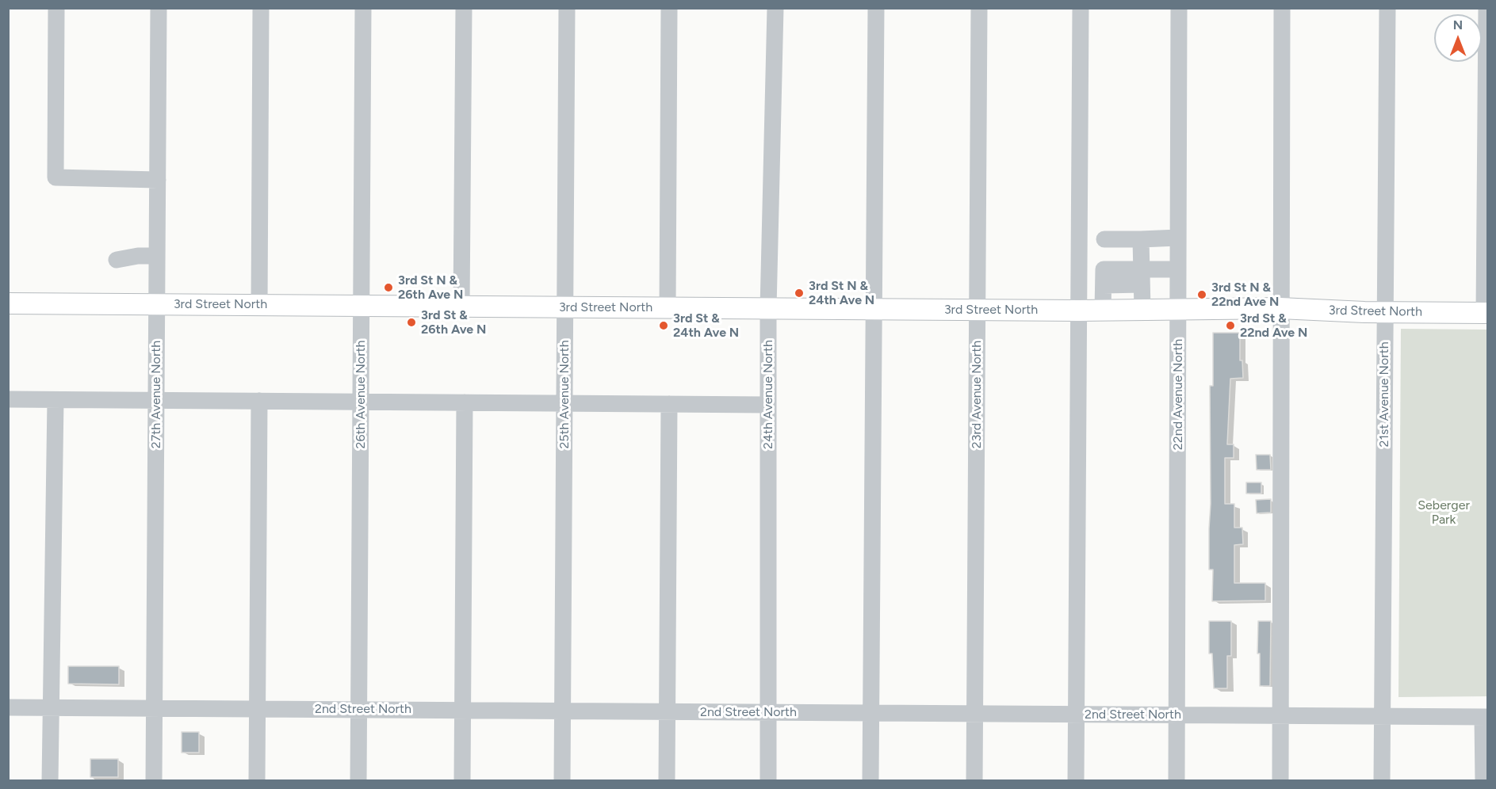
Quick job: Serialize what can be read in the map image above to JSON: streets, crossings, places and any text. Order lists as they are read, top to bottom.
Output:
{
  "streets": {
    "main road": ["3rd Street North"],
    "street": [
      "27th Avenue North",
      "26th Avenue North",
      "25th Avenue North",
      "24th Avenue North",
      "23rd Avenue North",
      "22nd Avenue North",
      "21st Avenue North",
      "2nd Street North"
    ]
  },
  "crossings": [
    ["3rd Street North", "27th Avenue North"],
    ["3rd Street North", "26th Avenue North"],
    ["3rd Street North", "25th Avenue North"],
    ["3rd Street North", "24th Avenue North"],
    ["3rd Street North", "23rd Avenue North"],
    ["3rd Street North", "22nd Avenue North"],
    ["3rd Street North", "21st Avenue North"],
    ["27th Avenue North", "2nd Street North"],
    ["26th Avenue North", "2nd Street North"],
    ["25th Avenue North", "2nd Street North"],
    ["24th Avenue North", "2nd Street North"],
    ["23rd Avenue North", "2nd Street North"],
    ["22nd Avenue North", "2nd Street North"],
    ["21st Avenue North", "2nd Street North"]
  ],
  "parks": ["Seberger Park"],
  "places": [
    "3rd St N & 26th Ave N",
    "3rd St N & 24th Ave N",
    "3rd St N & 22nd Ave N",
    "3rd St & 26th Ave N",
    "3rd St & 24th Ave N",
    "3rd St & 22nd Ave N"
  ],
  "north": "top"
}
